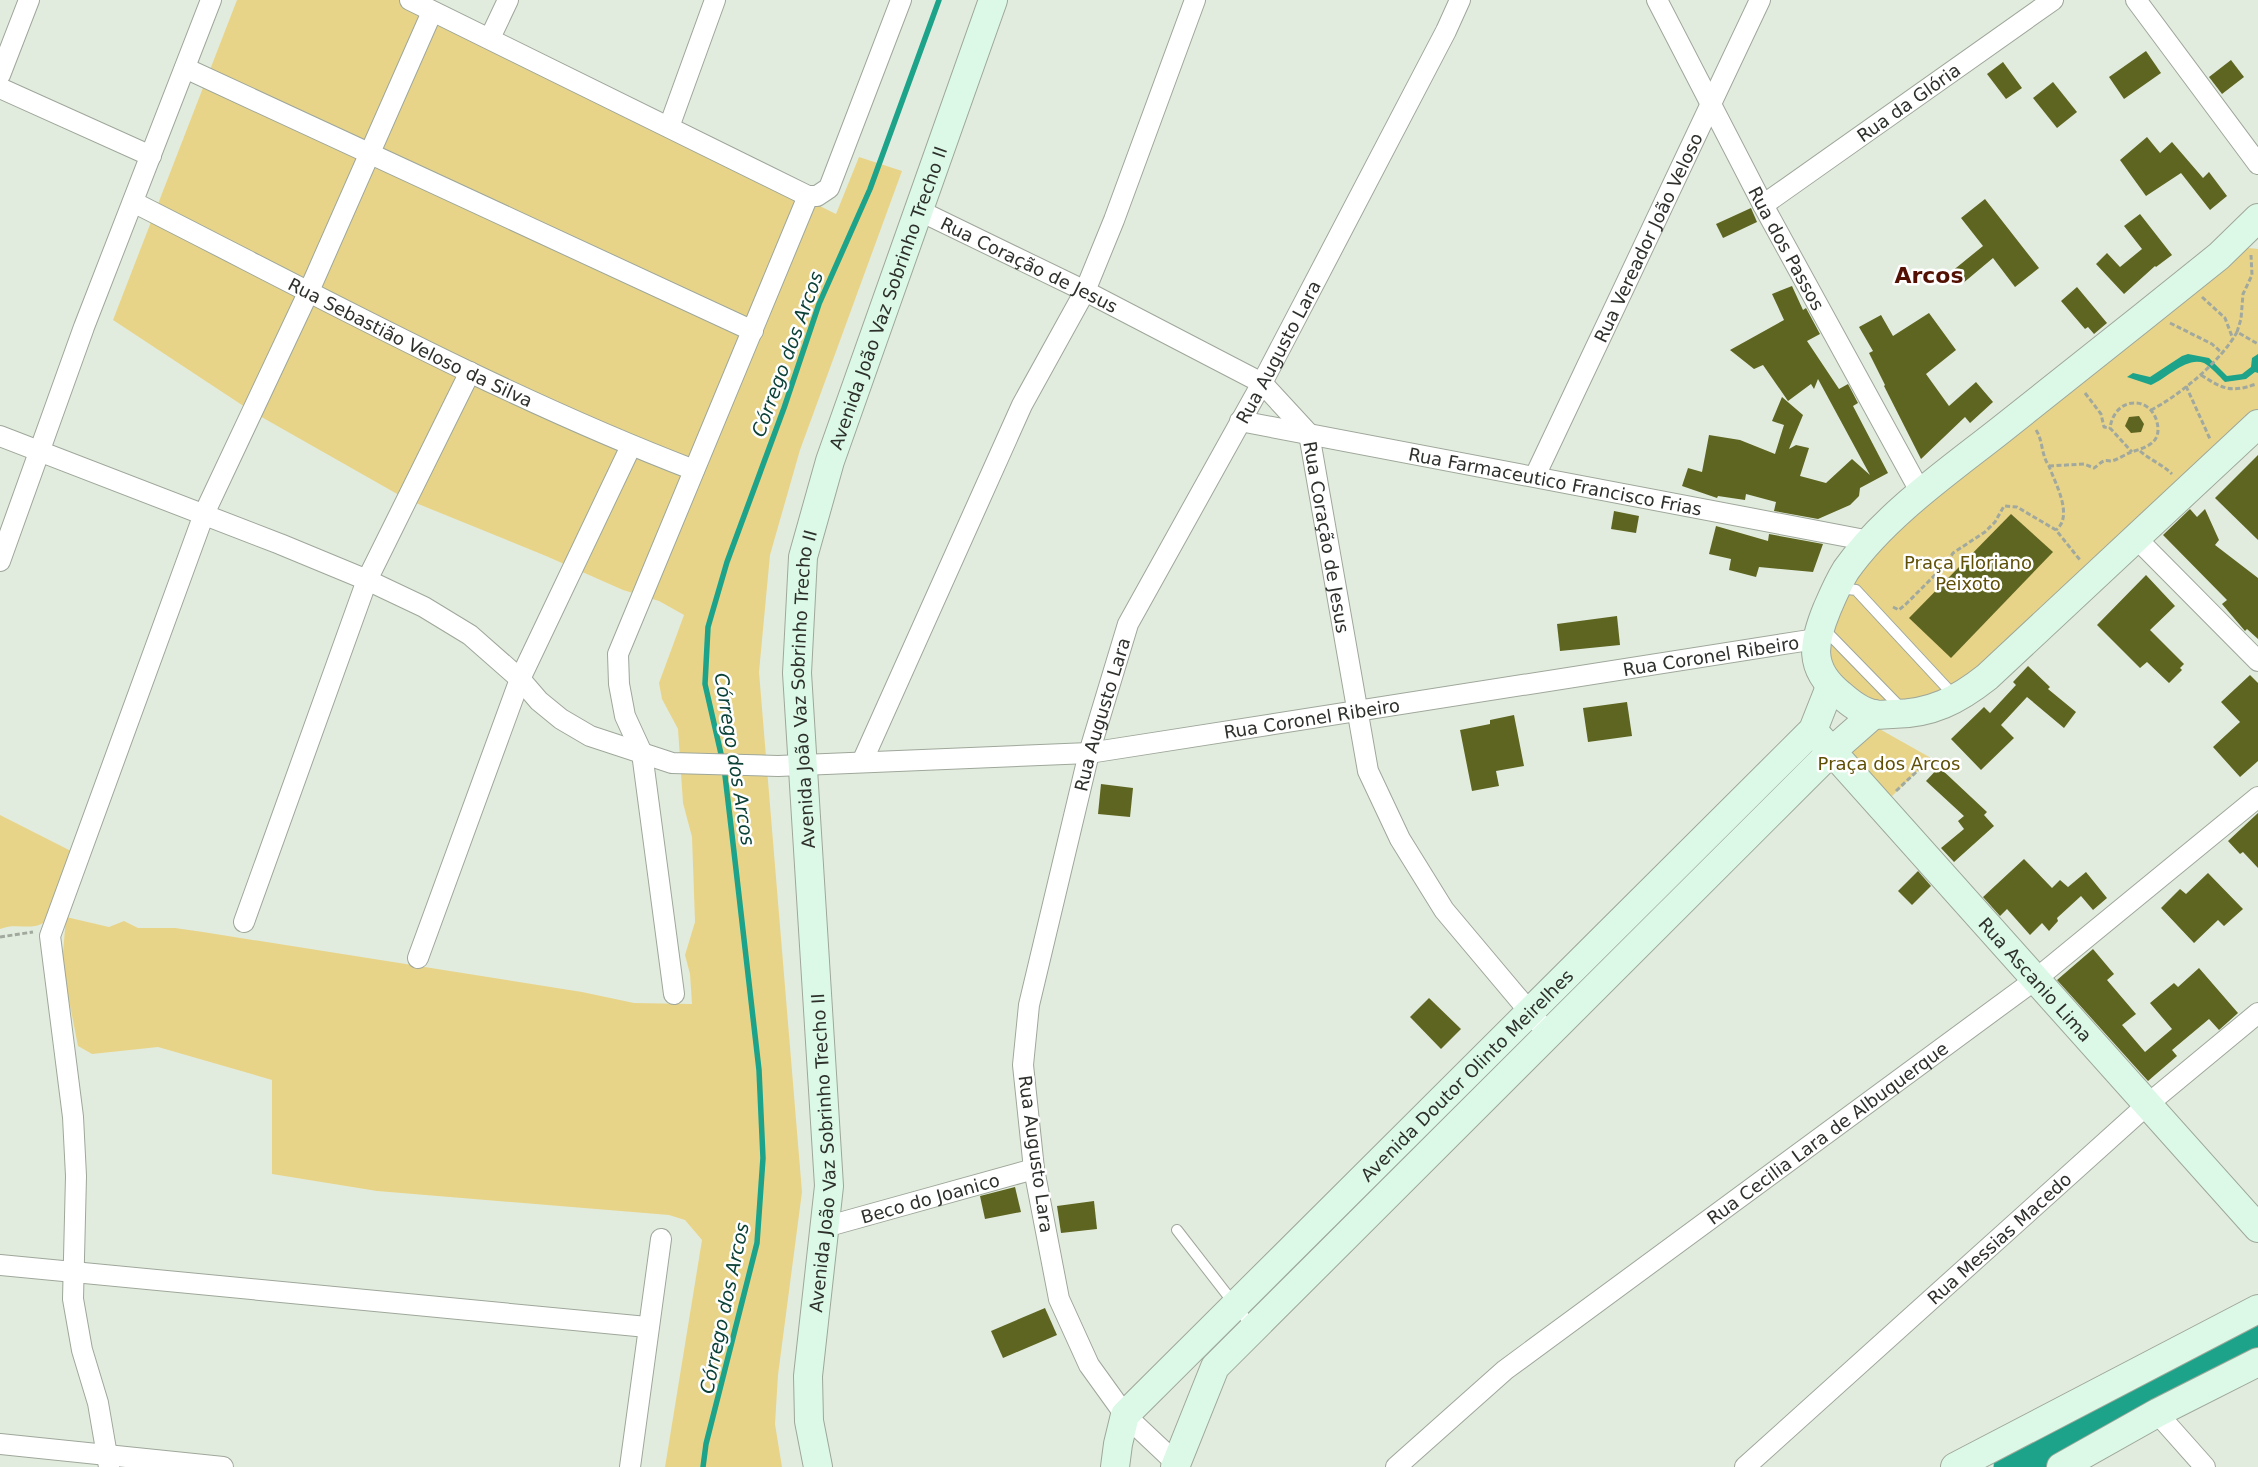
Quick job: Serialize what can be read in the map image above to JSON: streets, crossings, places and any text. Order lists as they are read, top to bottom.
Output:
{
  "streets": {
    "main road": ["Avenida João Vaz Sobrinho Trecho II", "Rua Ascanio Lima", "Avenida Doutor Olinto Meirelhes"],
    "street": [
      "Rua da Glória",
      "Rua Vereador João Veloso",
      "Rua dos Passos",
      "Rua Coração de Jesus",
      "Rua Sebastião Veloso da Silva",
      "Rua Augusto Lara",
      "Rua Farmaceutico Francisco Frias",
      "Rua Coronel Ribeiro",
      "Rua Cecilia Lara de Albuquerque",
      "Beco do Joanico",
      "Rua Messias Macedo"
    ]
  },
  "crossings": [
    ["Rua da Glória", "Rua dos Passos"],
    ["Rua Vereador João Veloso", "Rua dos Passos"],
    ["Rua Vereador João Veloso", "Rua Farmaceutico Francisco Frias"],
    ["Rua Coração de Jesus", "Avenida João Vaz Sobrinho Trecho II"],
    ["Rua Coração de Jesus", "Rua Augusto Lara"],
    ["Rua Coração de Jesus", "Rua Farmaceutico Francisco Frias"],
    ["Rua Coração de Jesus", "Rua Coronel Ribeiro"],
    ["Rua Coração de Jesus", "Avenida Doutor Olinto Meirelhes"],
    ["Avenida João Vaz Sobrinho Trecho II", "Rua Coronel Ribeiro"],
    ["Avenida João Vaz Sobrinho Trecho II", "Beco do Joanico"],
    ["Rua Augusto Lara", "Rua Farmaceutico Francisco Frias"],
    ["Rua Augusto Lara", "Rua Coronel Ribeiro"],
    ["Rua Augusto Lara", "Avenida Doutor Olinto Meirelhes"],
    ["Rua Augusto Lara", "Beco do Joanico"],
    ["Rua Ascanio Lima", "Avenida Doutor Olinto Meirelhes"],
    ["Rua Ascanio Lima", "Rua Cecilia Lara de Albuquerque"],
    ["Rua Ascanio Lima", "Rua Messias Macedo"]
  ],
  "districts": ["Arcos"],
  "water": ["Córrego dos Arcos"],
  "parks": ["Praça Floriano Peixoto", "Praça dos Arcos"]
}
